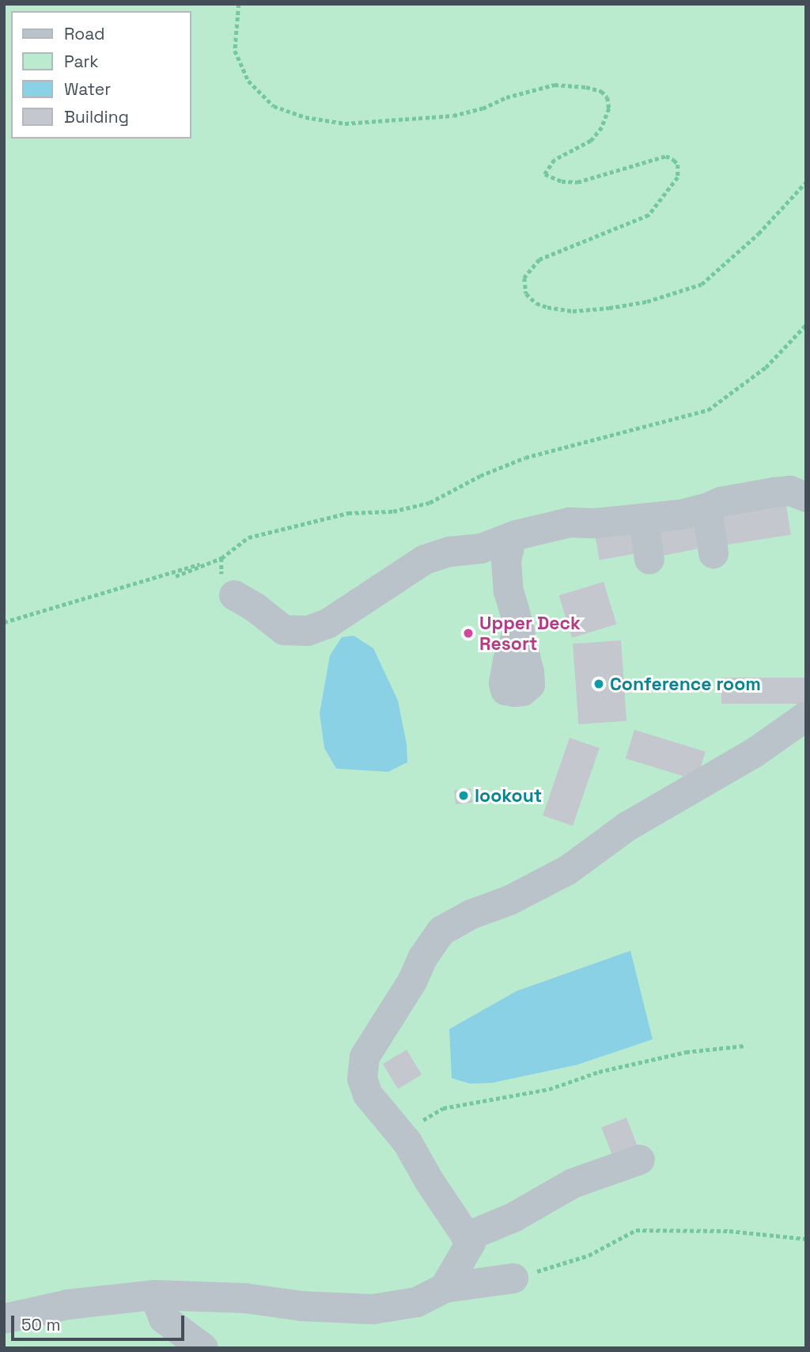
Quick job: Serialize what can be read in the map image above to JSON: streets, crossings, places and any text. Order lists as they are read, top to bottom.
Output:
{
  "places": ["Upper Deck Resort", "Conference room", "lookout"],
  "legend": [
    "Road",
    "Park",
    "Water",
    "Building"
  ],
  "scale_bar": "50 m"
}
